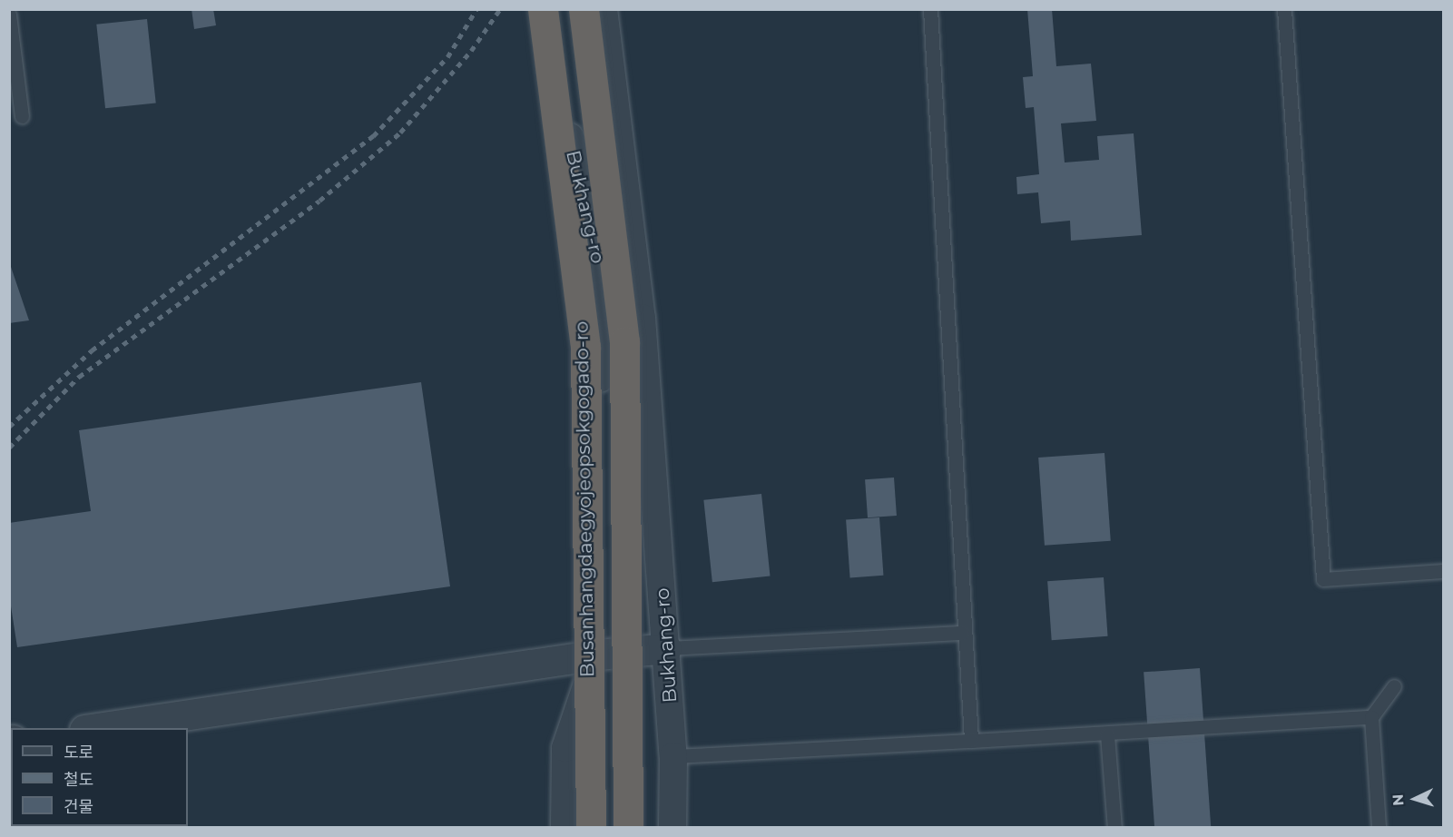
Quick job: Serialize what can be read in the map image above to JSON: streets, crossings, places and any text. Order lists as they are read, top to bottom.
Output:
{
  "streets": {
    "highway": ["Busanhangdaegyojeopsokgogado-ro"],
    "street": ["Bukhang-ro"]
  },
  "crossings": [
    ["Bukhang-ro", "Busanhangdaegyojeopsokgogado-ro"]
  ],
  "legend": ["도로", "철도", "건물"],
  "north": "left"
}
